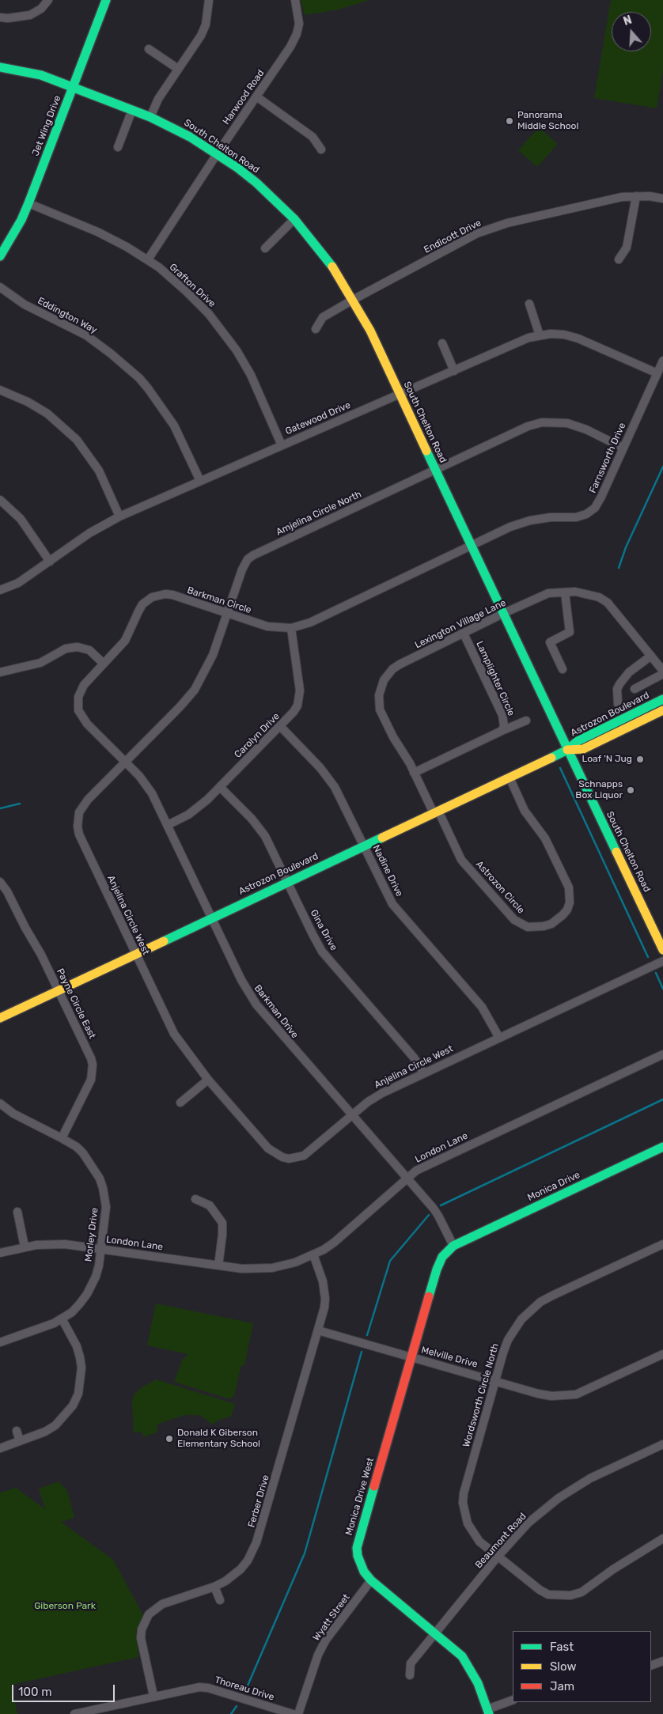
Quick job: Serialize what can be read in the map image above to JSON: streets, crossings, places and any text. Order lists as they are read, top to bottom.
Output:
{
  "streets": {
    "main road": [
      "Jet Wing Drive",
      "South Chelton Road",
      "Astrozon Boulevard",
      "Monica Drive",
      "Monica Drive West"
    ],
    "street": [
      "Harwood Road",
      "Endicott Drive",
      "Grafton Drive",
      "Eddington Way",
      "Gatewood Drive",
      "Farnsworth Drive",
      "Amjelina Circle North",
      "Barkman Circle",
      "Lexington Village Lane",
      "Lamplighter Circle",
      "Carolyn Drive",
      "Nadine Drive",
      "Astrozon Circle",
      "Anjelina Circle West",
      "Gina Drive",
      "Payne Circle East",
      "Barkman Drive",
      "London Lane",
      "Morley Drive",
      "Melville Drive",
      "Wordsworth Circle North",
      "Ferber Drive",
      "Beaumont Road",
      "Wyatt Street",
      "Thoreau Drive"
    ]
  },
  "crossings": [
    ["Harwood Road", "South Chelton Road"],
    ["Harwood Road", "Grafton Drive"],
    ["Jet Wing Drive", "South Chelton Road"],
    ["Jet Wing Drive", "Grafton Drive"],
    ["South Chelton Road", "Endicott Drive"],
    ["South Chelton Road", "Gatewood Drive"],
    ["South Chelton Road", "Farnsworth Drive"],
    ["South Chelton Road", "Amjelina Circle North"],
    ["South Chelton Road", "Barkman Circle"],
    ["South Chelton Road", "Lexington Village Lane"],
    ["South Chelton Road", "Astrozon Boulevard"],
    ["Grafton Drive", "Gatewood Drive"],
    ["Eddington Way", "Gatewood Drive"],
    ["Gatewood Drive", "Farnsworth Drive"],
    ["Farnsworth Drive", "Amjelina Circle North"],
    ["Farnsworth Drive", "Barkman Circle"],
    ["Amjelina Circle North", "Barkman Circle"],
    ["Amjelina Circle North", "Anjelina Circle West"],
    ["Amjelina Circle North", "Barkman Drive"],
    ["Barkman Circle", "Carolyn Drive"],
    ["Barkman Circle", "Anjelina Circle West"],
    ["Barkman Circle", "Barkman Drive"],
    ["Lexington Village Lane", "Lamplighter Circle"],
    ["Lexington Village Lane", "Astrozon Boulevard"],
    ["Lexington Village Lane", "Astrozon Circle"],
    ["Astrozon Boulevard", "Nadine Drive"],
    ["Astrozon Boulevard", "Astrozon Circle"],
    ["Astrozon Boulevard", "Anjelina Circle West"],
    ["Astrozon Boulevard", "Gina Drive"],
    ["Astrozon Boulevard", "Payne Circle East"],
    ["Astrozon Boulevard", "Barkman Drive"],
    ["Carolyn Drive", "Nadine Drive"],
    ["Carolyn Drive", "Gina Drive"],
    ["Carolyn Drive", "Barkman Drive"],
    ["Nadine Drive", "Anjelina Circle West"],
    ["Anjelina Circle West", "Gina Drive"],
    ["Anjelina Circle West", "Barkman Drive"],
    ["Payne Circle East", "Morley Drive"],
    ["Barkman Drive", "London Lane"],
    ["Barkman Drive", "Monica Drive"],
    ["Barkman Drive", "Monica Drive West"],
    ["London Lane", "Morley Drive"],
    ["London Lane", "Ferber Drive"],
    ["Monica Drive", "Monica Drive West"],
    ["Melville Drive", "Wordsworth Circle North"],
    ["Melville Drive", "Monica Drive West"],
    ["Melville Drive", "Ferber Drive"],
    ["Wordsworth Circle North", "Beaumont Road"],
    ["Monica Drive West", "Beaumont Road"],
    ["Monica Drive West", "Wyatt Street"],
    ["Ferber Drive", "Thoreau Drive"]
  ],
  "parks": ["Giberson Park"],
  "places": [
    "Panorama Middle School",
    "Loaf 'N Jug",
    "Schnapps Box Liquor",
    "Donald K Giberson Elementary School"
  ],
  "legend": ["Fast", "Slow", "Jam"],
  "scale_bar": "100 m",
  "north": "top"
}
